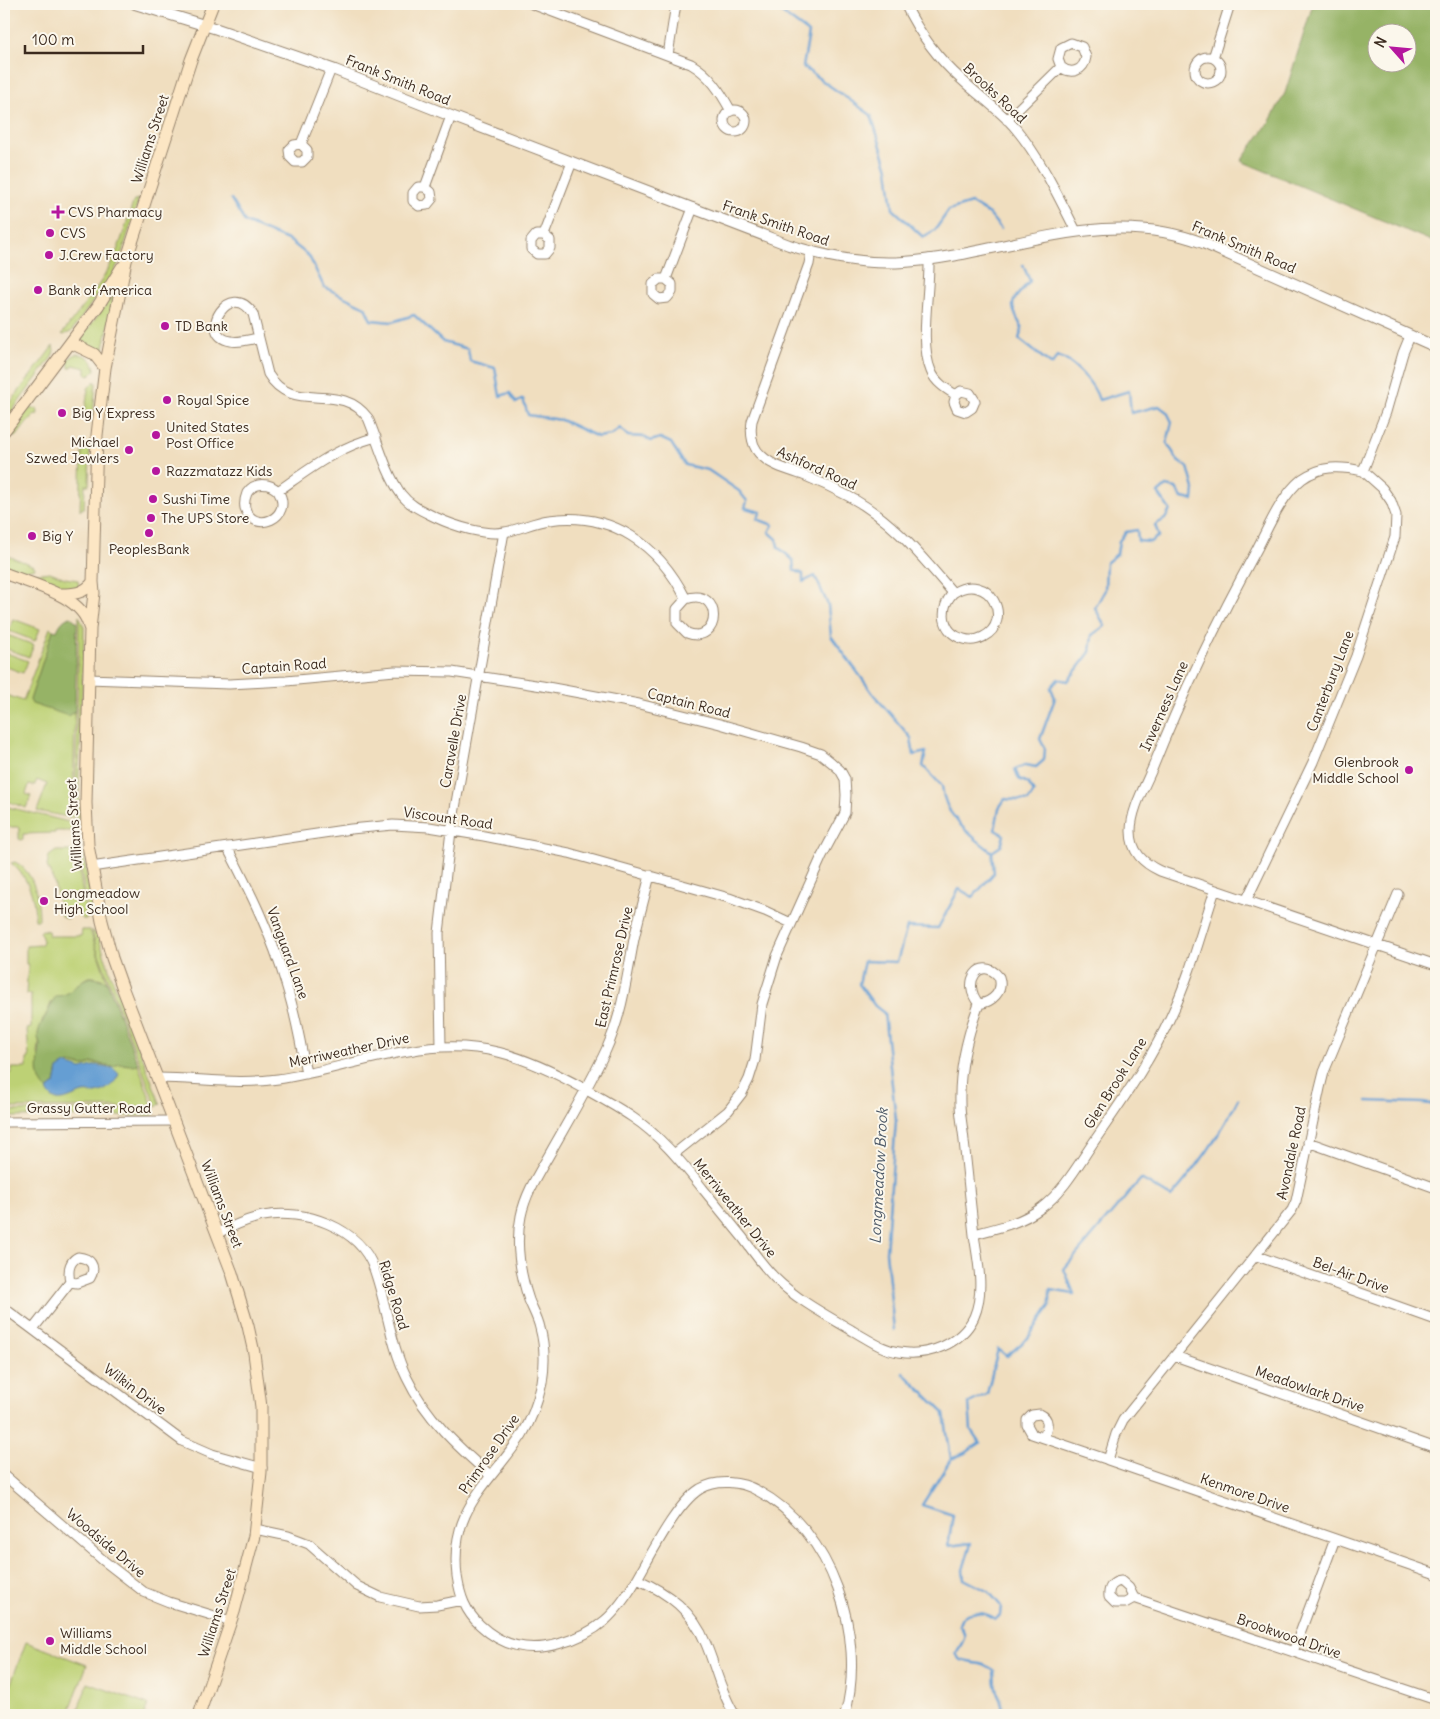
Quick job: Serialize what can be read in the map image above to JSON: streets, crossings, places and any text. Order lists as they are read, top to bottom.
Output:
{
  "streets": {
    "main road": ["Williams Street"],
    "street": [
      "Frank Smith Road",
      "Brooks Road",
      "Ashford Road",
      "Captain Road",
      "Canterbury Lane",
      "Inverness Lane",
      "Caravelle Drive",
      "Viscount Road",
      "Vanguard Lane",
      "East Primrose Drive",
      "Merriweather Drive",
      "Glen Brook Lane",
      "Grassy Gutter Road",
      "Avondale Road",
      "Bel-Air Drive",
      "Ridge Road",
      "Wilkin Drive",
      "Meadowlark Drive",
      "Primrose Drive",
      "Kenmore Drive",
      "Woodside Drive",
      "Brookwood Drive"
    ]
  },
  "crossings": [
    ["Frank Smith Road", "Brooks Road"],
    ["Frank Smith Road", "Williams Street"],
    ["Frank Smith Road", "Ashford Road"],
    ["Williams Street", "Captain Road"],
    ["Williams Street", "Viscount Road"],
    ["Williams Street", "Merriweather Drive"],
    ["Williams Street", "Grassy Gutter Road"],
    ["Williams Street", "Ridge Road"],
    ["Williams Street", "Wilkin Drive"],
    ["Williams Street", "Woodside Drive"],
    ["Captain Road", "Caravelle Drive"],
    ["Captain Road", "Viscount Road"],
    ["Captain Road", "Merriweather Drive"],
    ["Canterbury Lane", "Inverness Lane"],
    ["Inverness Lane", "Glen Brook Lane"],
    ["Inverness Lane", "Avondale Road"],
    ["Caravelle Drive", "Viscount Road"],
    ["Caravelle Drive", "Merriweather Drive"],
    ["Viscount Road", "Vanguard Lane"],
    ["Viscount Road", "East Primrose Drive"],
    ["Vanguard Lane", "Merriweather Drive"],
    ["East Primrose Drive", "Merriweather Drive"],
    ["East Primrose Drive", "Primrose Drive"],
    ["Merriweather Drive", "Glen Brook Lane"],
    ["Merriweather Drive", "Primrose Drive"],
    ["Avondale Road", "Bel-Air Drive"],
    ["Avondale Road", "Meadowlark Drive"],
    ["Avondale Road", "Kenmore Drive"],
    ["Ridge Road", "Primrose Drive"]
  ],
  "water": ["Longmeadow Brook"],
  "places": {
    "health": ["CVS Pharmacy"],
    "other": [
      "CVS",
      "J.Crew Factory",
      "Bank of America",
      "TD Bank",
      "Royal Spice",
      "Big Y Express",
      "United States Post Office",
      "Michael Szwed Jewlers",
      "Razzmatazz Kids",
      "Sushi Time",
      "The UPS Store",
      "PeoplesBank",
      "Big Y",
      "Glenbrook Middle School",
      "Longmeadow High School",
      "Williams Middle School"
    ]
  },
  "scale_bar": "100 m",
  "north": "top left"
}
